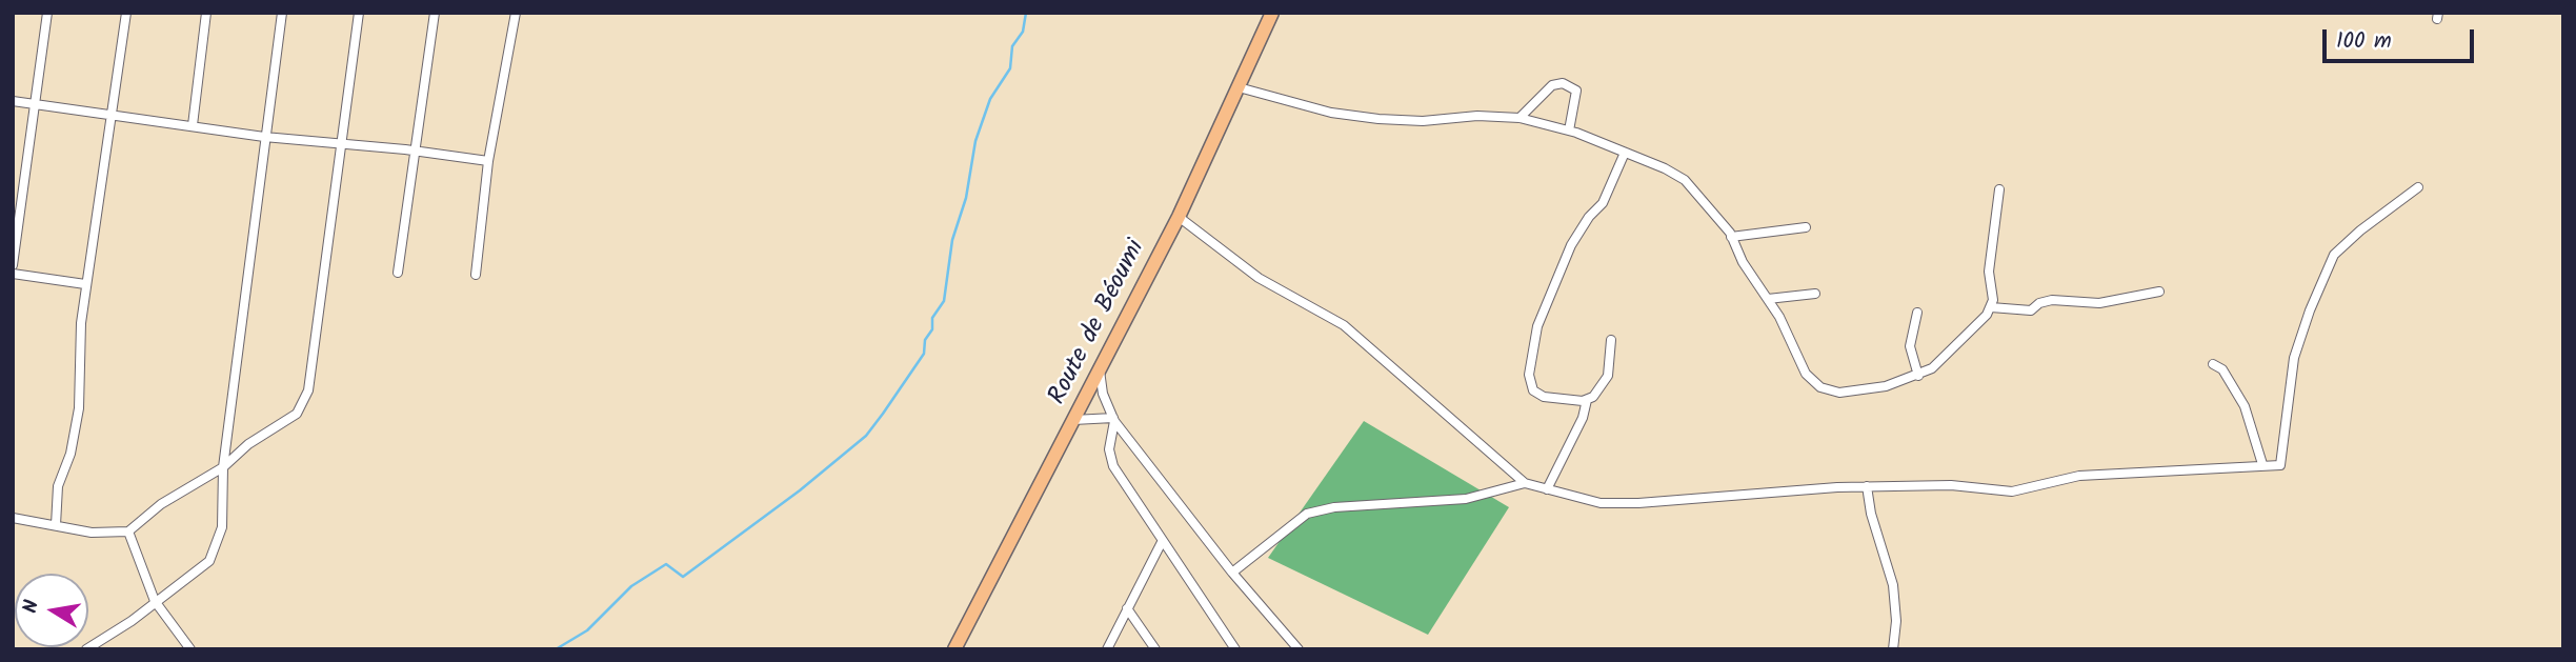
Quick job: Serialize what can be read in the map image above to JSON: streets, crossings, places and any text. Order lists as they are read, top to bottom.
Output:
{
  "streets": {
    "main road": ["Route de Béoumi"]
  },
  "scale_bar": "100 m",
  "north": "left"
}
